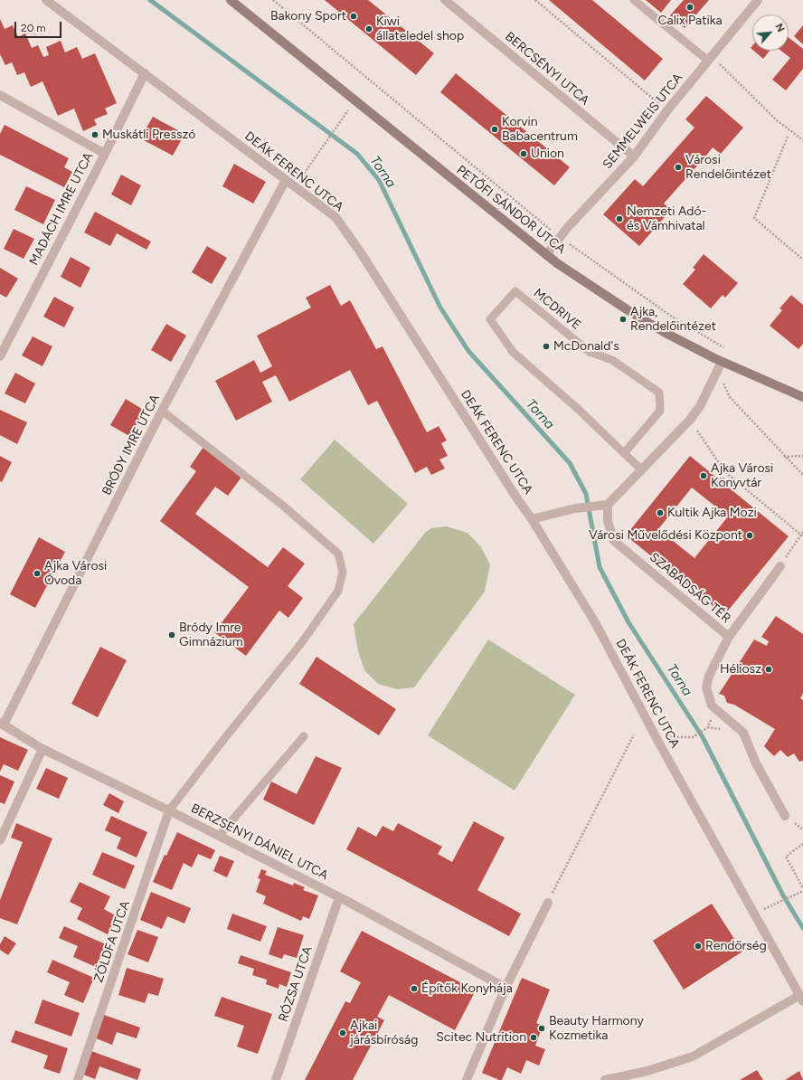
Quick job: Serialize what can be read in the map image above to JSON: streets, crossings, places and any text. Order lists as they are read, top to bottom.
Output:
{
  "streets": {
    "main road": ["PETŐFI SÁNDOR UTCA"],
    "street": [
      "BERCSÉNYI UTCA",
      "SEMMELWEIS UTCA",
      "DEÁK FERENC UTCA",
      "MADÁCH IMRE UTCA",
      "BRÓDY IMRE UTCA",
      "SZABADSÁG TÉR",
      "BERZSENYI DÁNIEL UTCA",
      "ZÖLDFA UTCA",
      "RÓZSA UTCA"
    ],
    "lane": ["MCDRIVE"]
  },
  "crossings": [
    ["BERCSÉNYI UTCA", "SEMMELWEIS UTCA"],
    ["SEMMELWEIS UTCA", "PETŐFI SÁNDOR UTCA"],
    ["DEÁK FERENC UTCA", "MADÁCH IMRE UTCA"],
    ["DEÁK FERENC UTCA", "BRÓDY IMRE UTCA"],
    ["BRÓDY IMRE UTCA", "BERZSENYI DÁNIEL UTCA"],
    ["BERZSENYI DÁNIEL UTCA", "ZÖLDFA UTCA"],
    ["BERZSENYI DÁNIEL UTCA", "RÓZSA UTCA"]
  ],
  "water": ["Torna"],
  "places": [
    "Calix Patika",
    "Bakony Sport",
    "Kiwi állateledel shop",
    "Korvin Babacentrum",
    "Muskátli Presszó",
    "Union",
    "Városi Rendelőintézet",
    "Nemzeti Adó- és Vámhivatal",
    "Ajka, Rendelőintézet",
    "McDonald's",
    "Ajka Városi Könyvtár",
    "Kultik Ajka Mozi",
    "Városi Művelődési Központ",
    "Ajka Városi Óvoda",
    "Bródy Imre Gimnázium",
    "Héliosz",
    "Rendőrség",
    "Építők Konyhája",
    "Beauty Harmony Kozmetika",
    "Ajkai járásbíróság",
    "Scitec Nutrition"
  ],
  "scale_bar": "20 m",
  "north": "top right"
}
